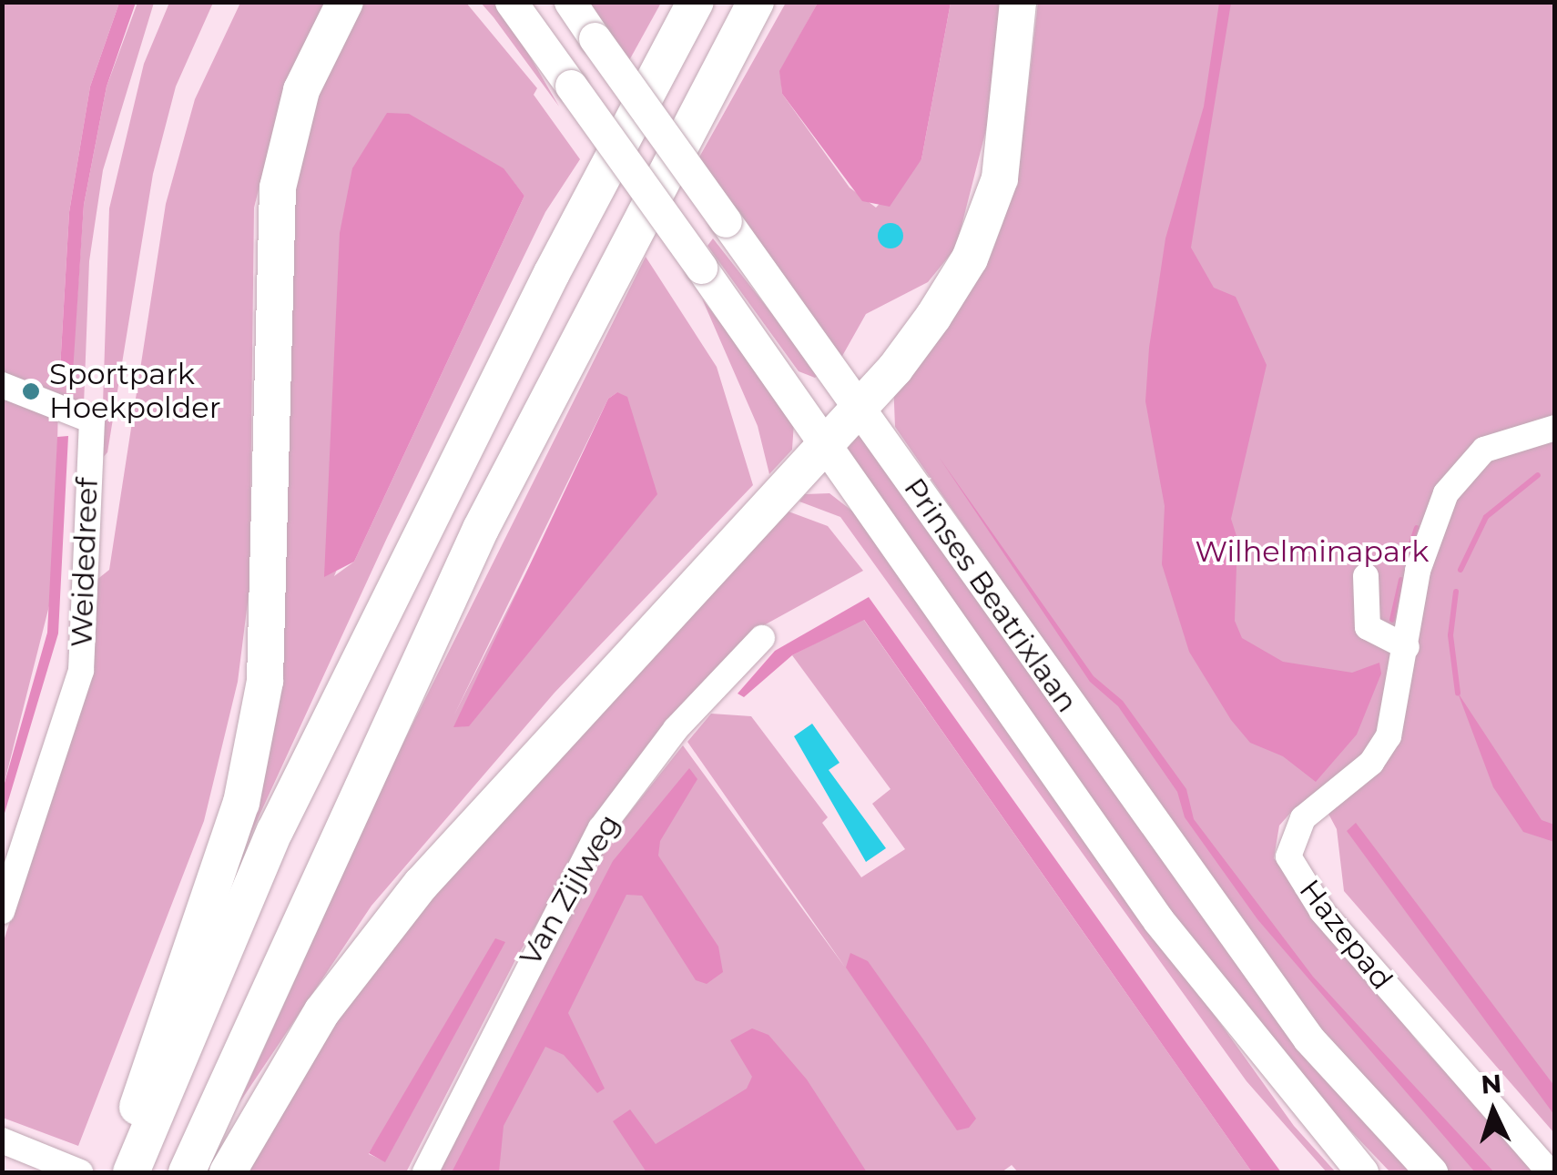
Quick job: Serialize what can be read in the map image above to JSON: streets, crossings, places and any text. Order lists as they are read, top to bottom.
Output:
{
  "streets": {
    "main road": ["Prinses Beatrixlaan"],
    "street": ["Weidedreef", "Van Zijlweg", "Hazepad"]
  },
  "parks": ["Wilhelminapark"],
  "places": ["Sportpark Hoekpolder"],
  "north": "top"
}
